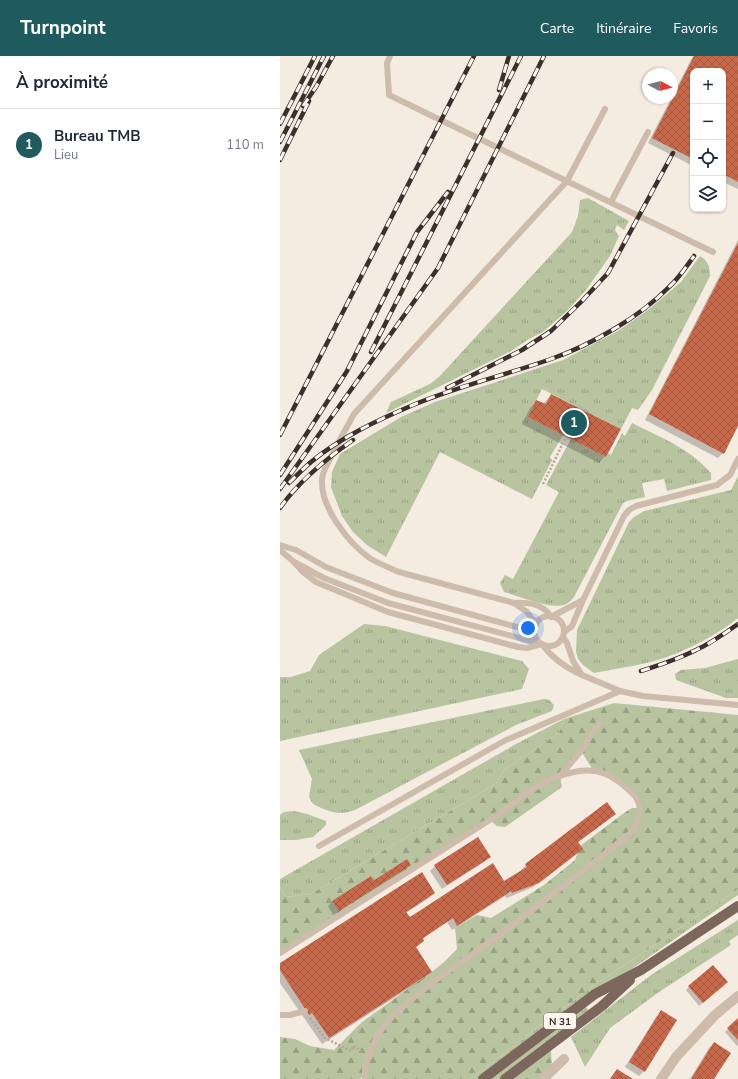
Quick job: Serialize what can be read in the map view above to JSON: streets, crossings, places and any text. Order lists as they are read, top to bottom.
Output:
{
  "streets": {
    "main road": ["N 31"]
  },
  "north": "right",
  "page": {
    "header": "Turnpoint",
    "nav": ["Carte", "Itinéraire", "Favoris"],
    "heading": "À proximité",
    "map_buttons": ["+", "−"],
    "list": [
      {
        "mark": "1",
        "name": "Bureau TMB",
        "note": "Lieu",
        "value": "110 m"
      }
    ],
    "pins": "1"
  }
}
